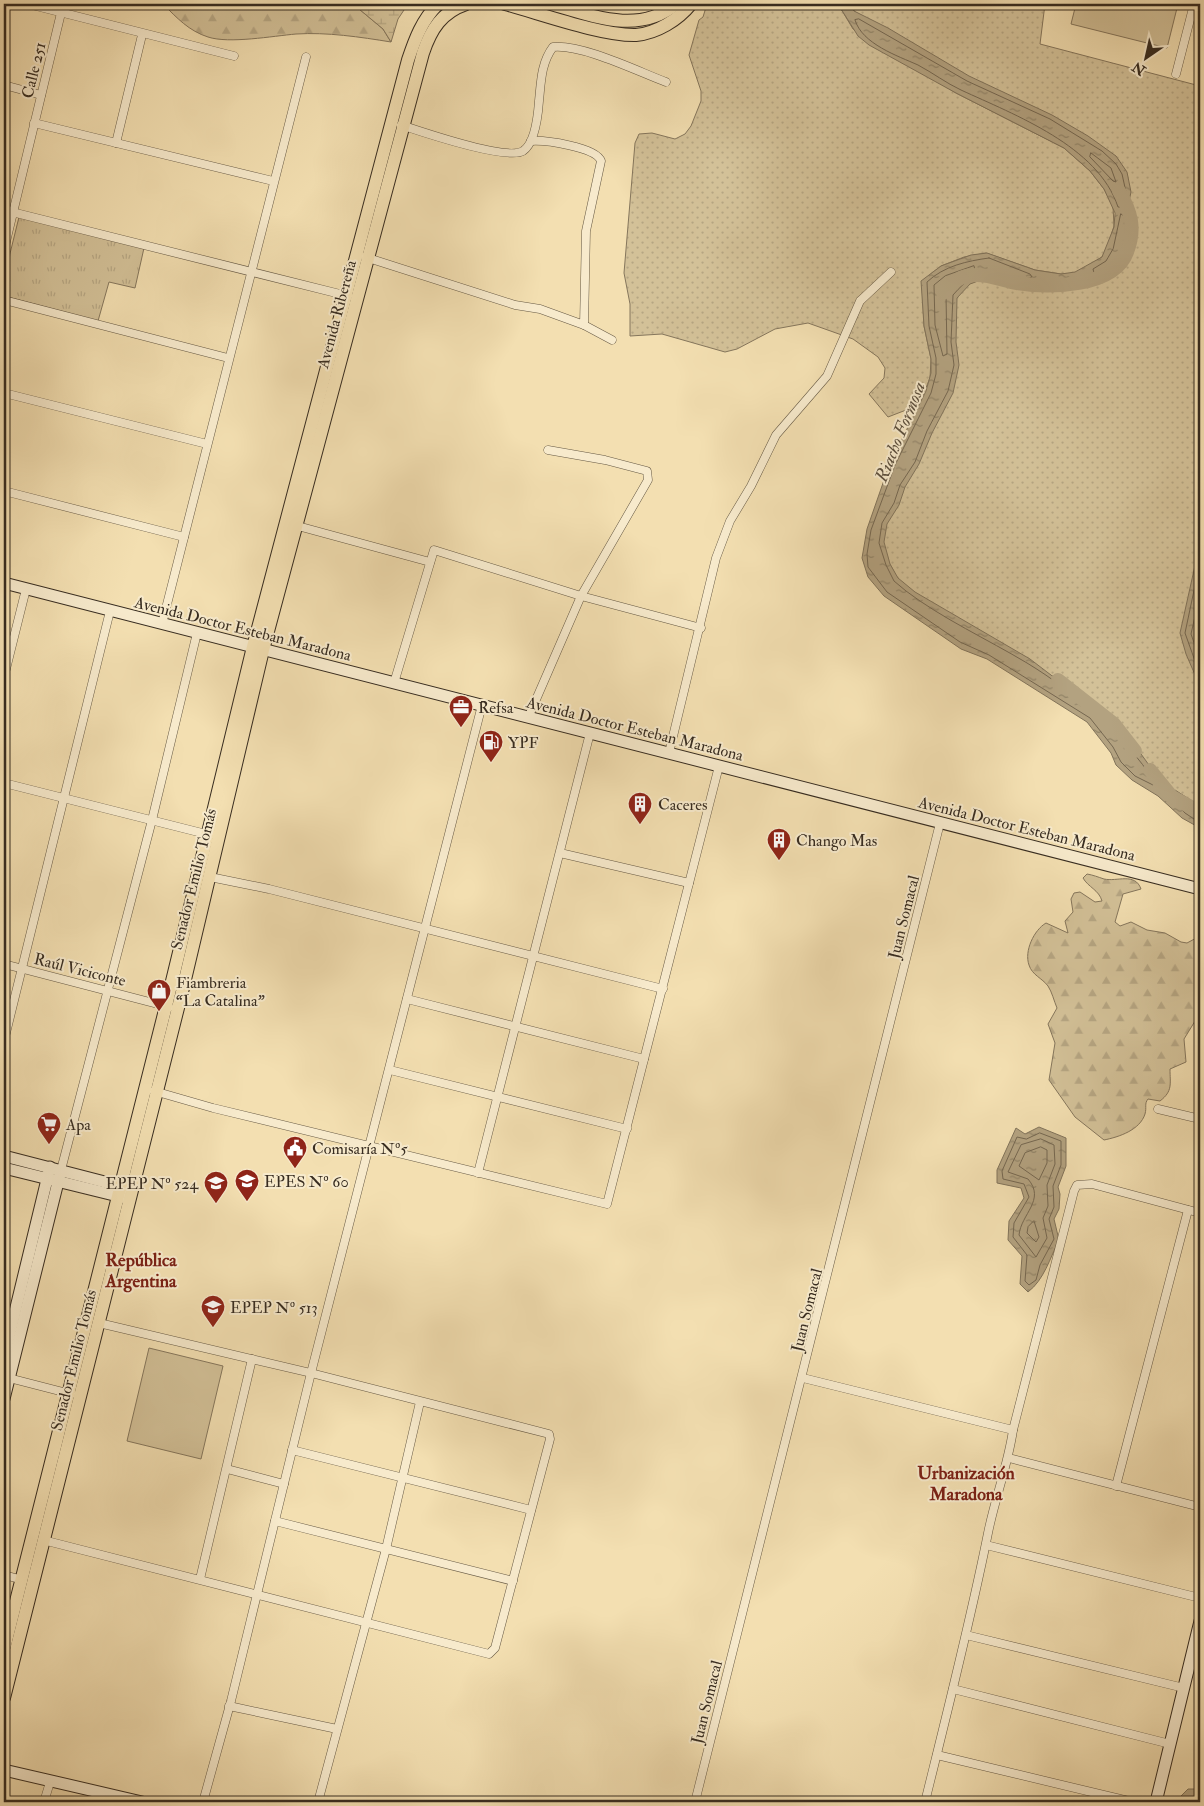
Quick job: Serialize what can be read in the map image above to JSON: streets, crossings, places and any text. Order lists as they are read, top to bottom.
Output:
{
  "streets": {
    "main road": ["Avenida Ribereña", "Avenida Doctor Esteban Maradona", "Senador Emilio Tomás"],
    "street": ["Calle 251", "Juan Somacal", "Raúl Viciconte"]
  },
  "crossings": [
    ["Avenida Ribereña", "Avenida Doctor Esteban Maradona"],
    ["Avenida Ribereña", "Senador Emilio Tomás"],
    ["Avenida Doctor Esteban Maradona", "Senador Emilio Tomás"],
    ["Avenida Doctor Esteban Maradona", "Juan Somacal"],
    ["Senador Emilio Tomás", "Raúl Viciconte"]
  ],
  "districts": ["República Argentina", "Urbanización Maradona"],
  "water": ["Riacho Formosa"],
  "places": {
    "office": ["Refsa"],
    "fuel station": ["YPF"],
    "building": ["Caceres", "Chango Mas"],
    "shop": ["Fiambreria “La Catalina”"],
    "supermarket": ["Apa"],
    "public building": ["Comisaría Nº5"],
    "school or university": ["EPES Nº 60", "EPEP Nº 524", "EPEP Nº 513"]
  },
  "north": "bottom left"
}
